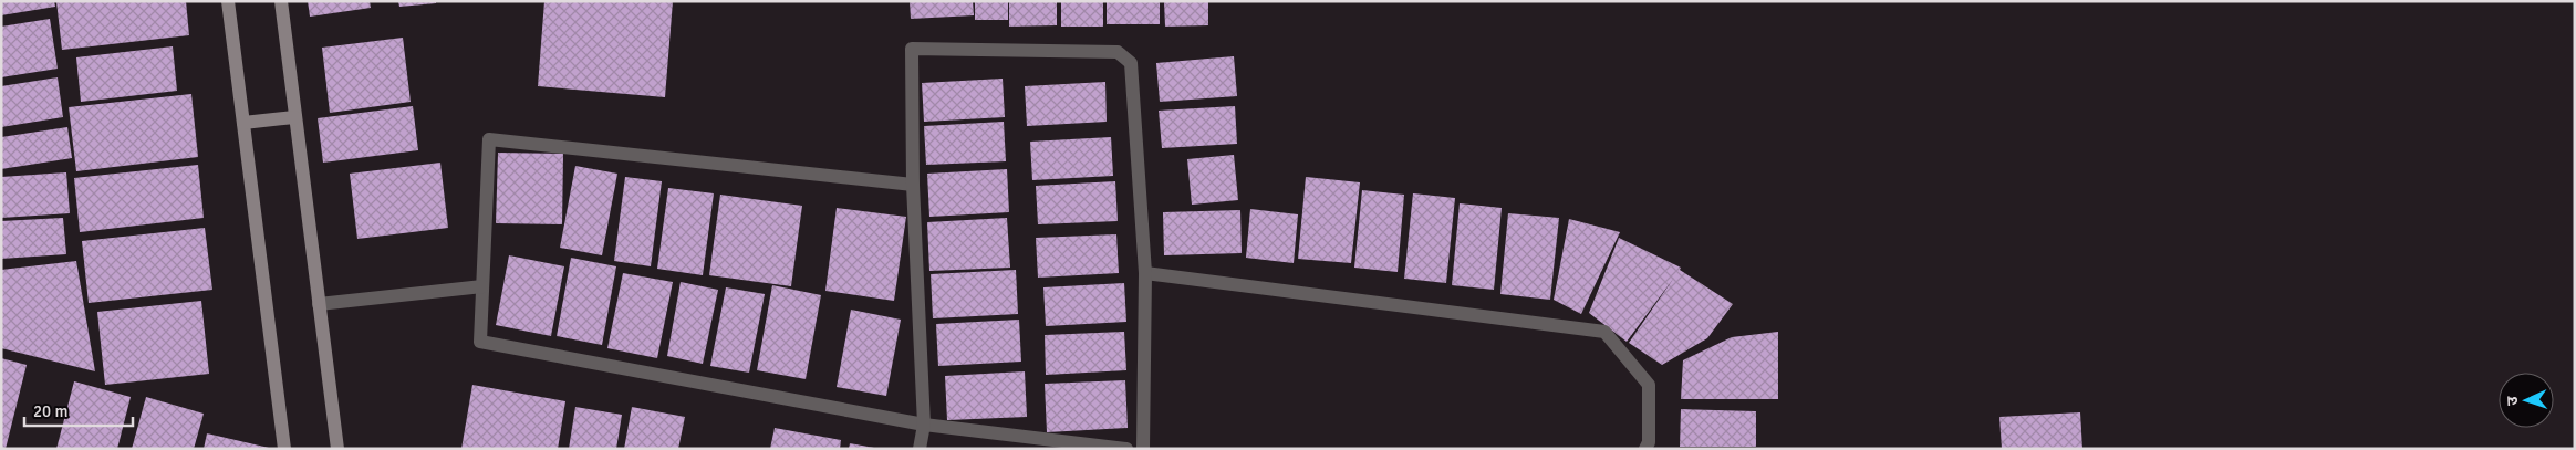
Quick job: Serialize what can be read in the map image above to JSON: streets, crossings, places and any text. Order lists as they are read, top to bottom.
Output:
{
  "scale_bar": "20 m",
  "north": "left"
}
